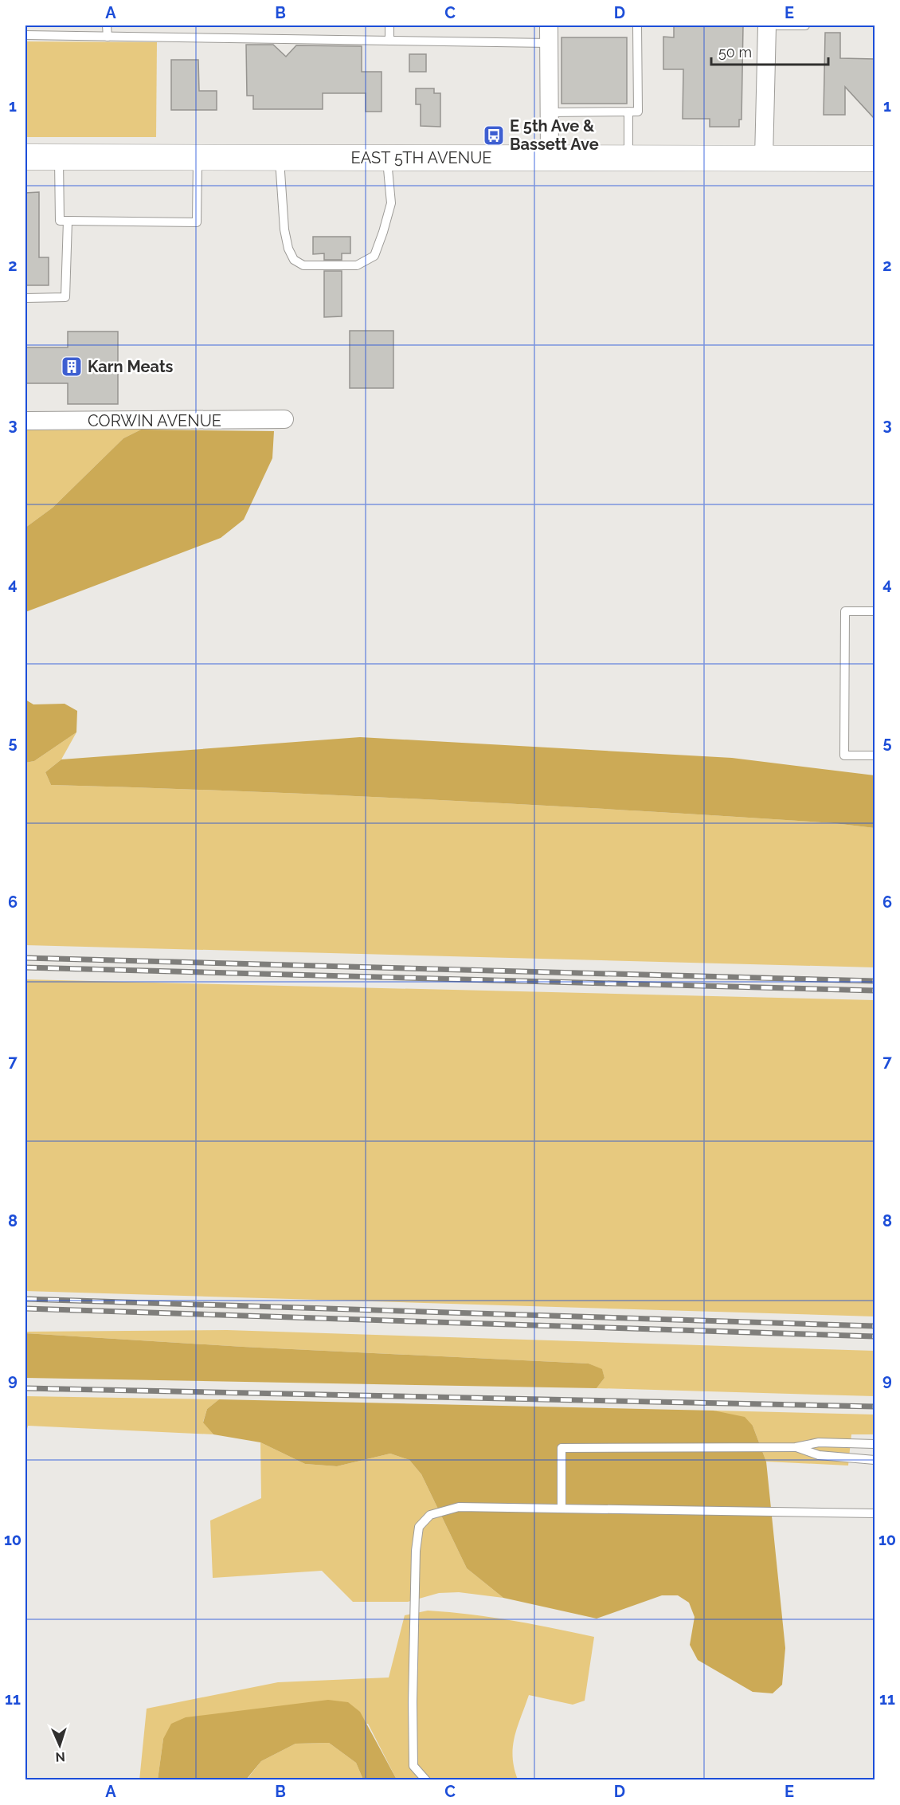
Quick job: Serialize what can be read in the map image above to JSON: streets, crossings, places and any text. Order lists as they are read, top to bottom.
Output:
{
  "streets": {
    "main road": ["EAST 5TH AVENUE"],
    "street": ["CORWIN AVENUE"]
  },
  "places": {
    "bus stop": ["E 5th Ave & Bassett Ave"],
    "building": ["Karn Meats"]
  },
  "scale_bar": "50 m",
  "north": "bottom",
  "grid": {
    "columns": [
      "A",
      "B",
      "C",
      "D",
      "E"
    ],
    "rows": [
      "1",
      "2",
      "3",
      "4",
      "5",
      "6",
      "7",
      "8",
      "9",
      "10",
      "11"
    ]
  }
}
